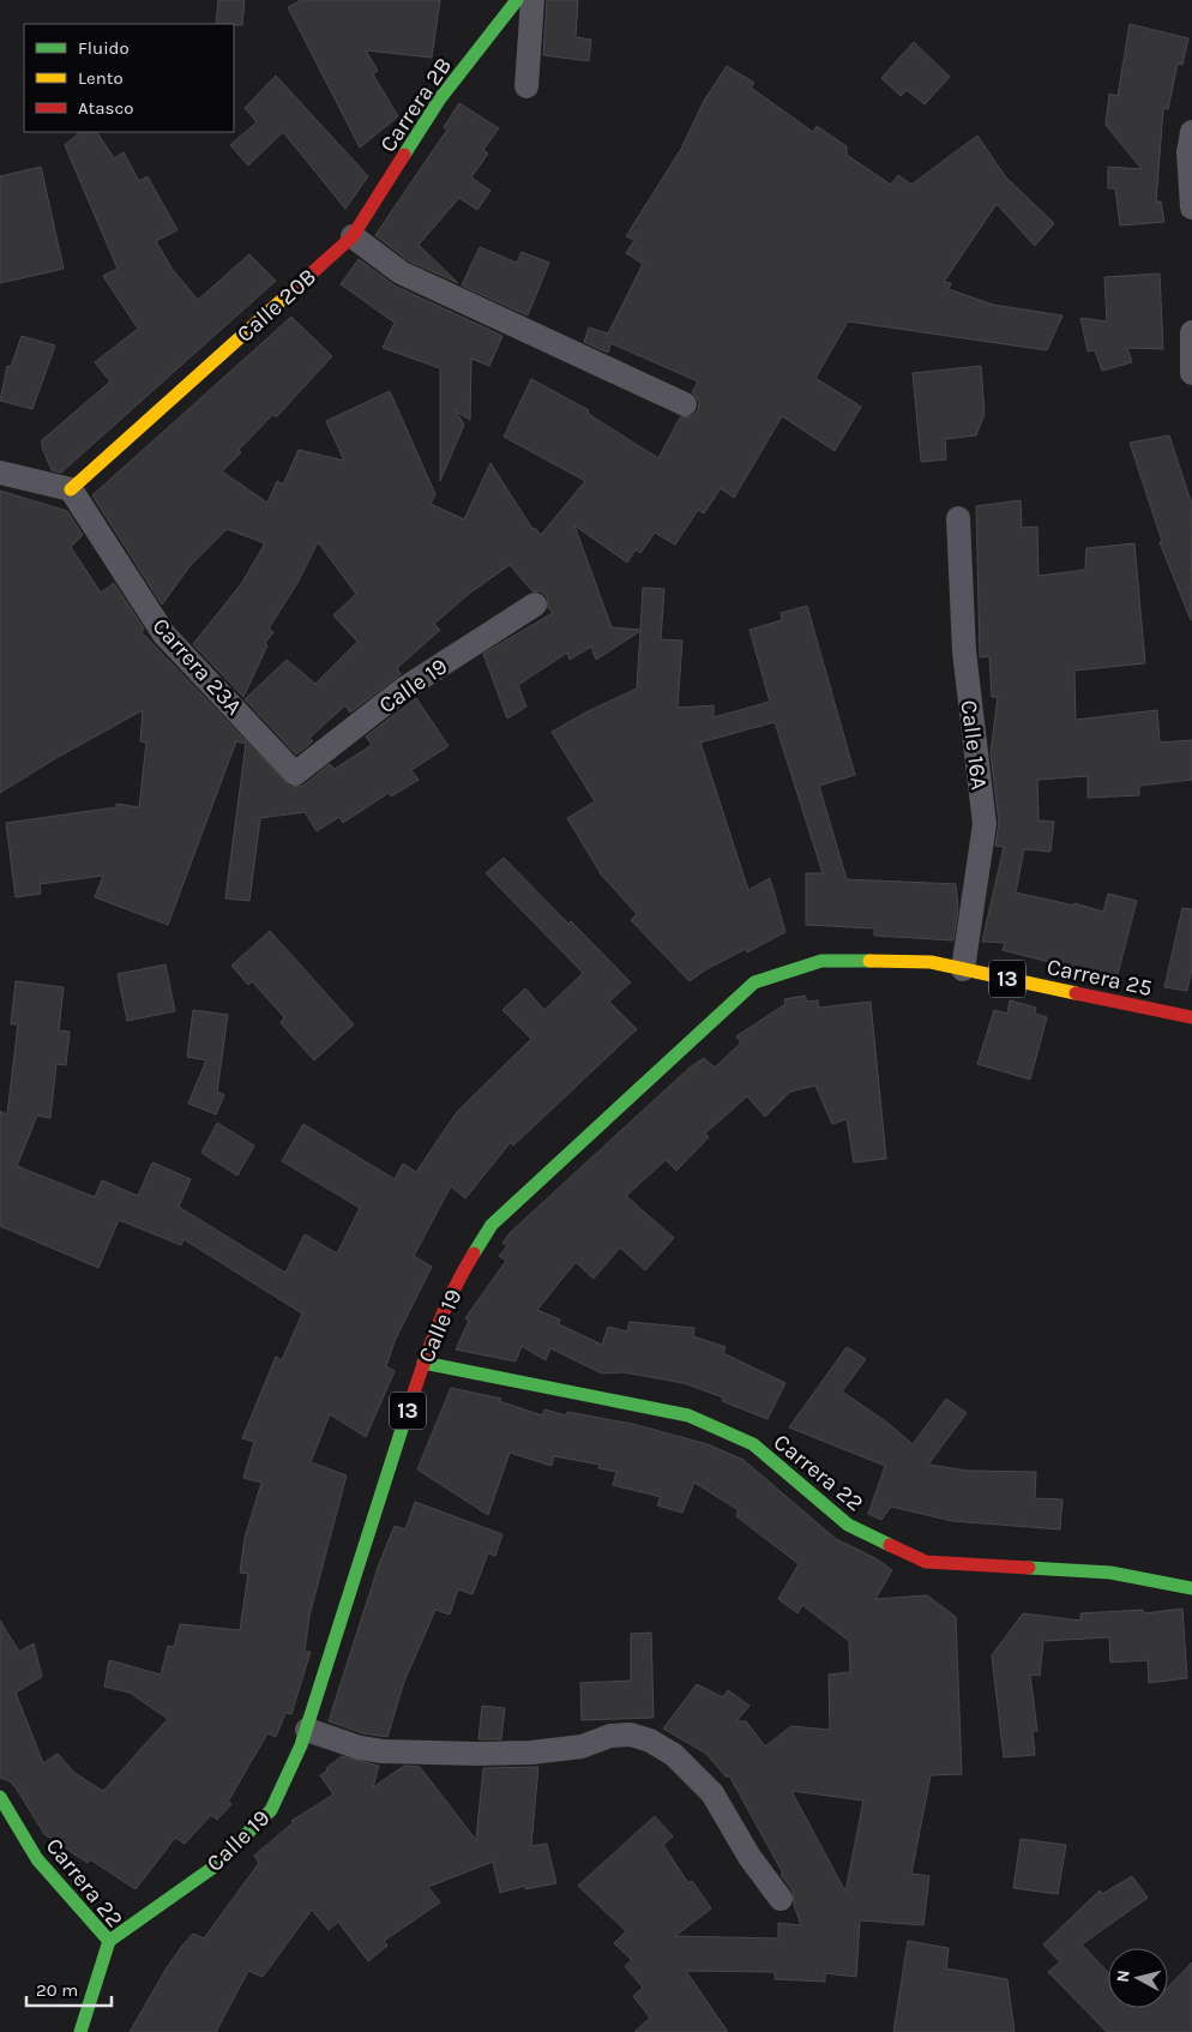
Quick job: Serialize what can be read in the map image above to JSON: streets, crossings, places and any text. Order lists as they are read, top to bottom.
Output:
{
  "streets": {
    "main road": [
      "Carrera 2B",
      "Calle 20B",
      "Calle 19",
      "Carrera 25",
      "13",
      "Carrera 22"
    ],
    "street": ["Carrera 23A", "Calle 16A"]
  },
  "crossings": [
    ["Carrera 2B", "Calle 20B"],
    ["Calle 20B", "Carrera 23A"],
    ["Carrera 23A", "Calle 19"],
    ["Calle 19", "Carrera 25"],
    ["Calle 19", "Carrera 22"],
    ["Calle 16A", "Carrera 25"]
  ],
  "legend": ["Fluido", "Lento", "Atasco"],
  "scale_bar": "20 m",
  "north": "left"
}
